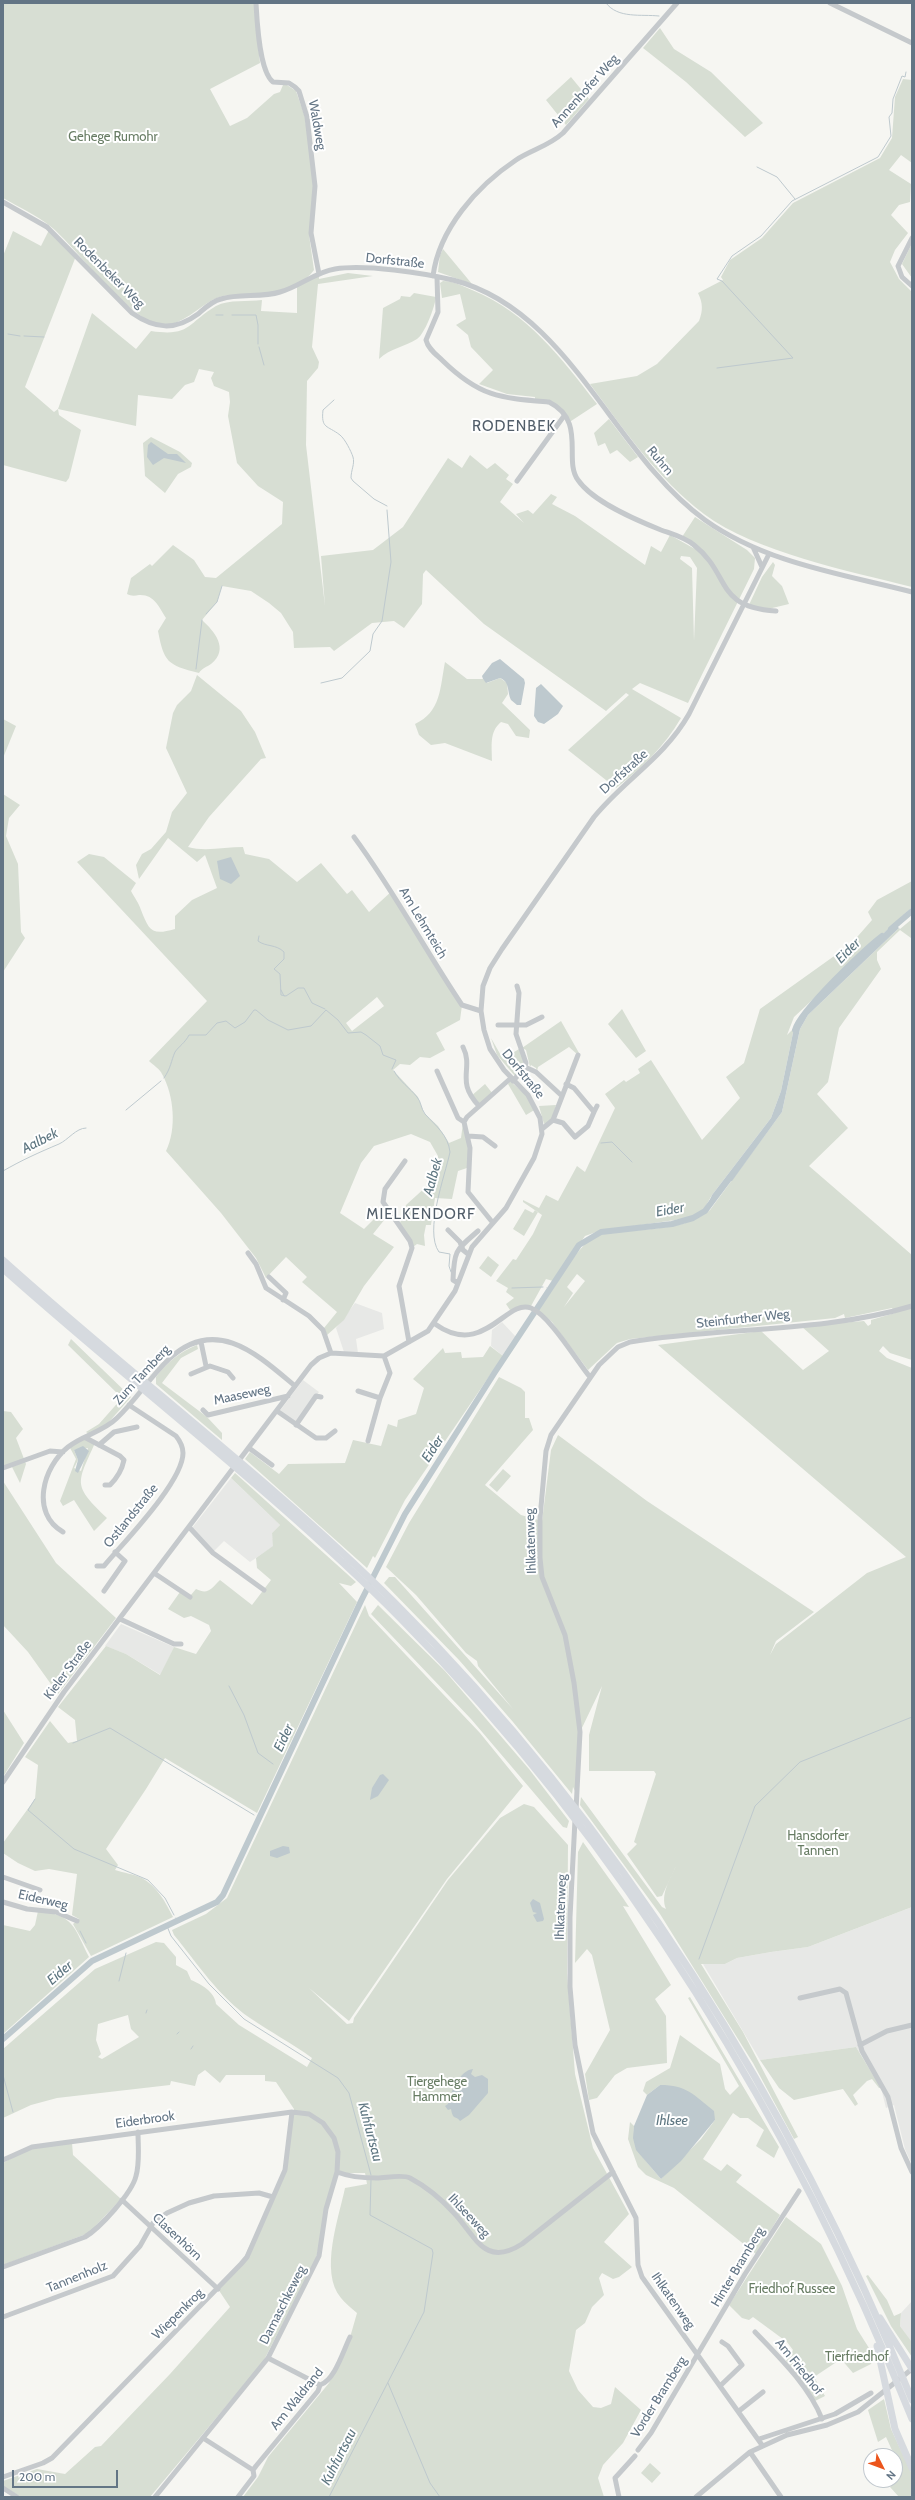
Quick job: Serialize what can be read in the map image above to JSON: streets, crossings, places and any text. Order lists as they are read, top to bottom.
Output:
{
  "streets": {
    "street": [
      "Annenhofer Weg",
      "Waldweg",
      "Dorfstraße",
      "Rodenbeker Weg",
      "Ruhm",
      "Am Lehmteich",
      "Steinfurther Weg",
      "Zum Tamberg",
      "Maaseweg",
      "Ostlandstraße",
      "Ihlkatenweg",
      "Kieler Straße",
      "Eiderweg",
      "Eiderbrook",
      "Ihlseeweg",
      "Clasenhörn",
      "Hinter Bramberg",
      "Tannenholz",
      "Damaschkeweg",
      "Wiepenkrog",
      "Am Friedhof",
      "Vorder Bramberg",
      "Am Waldrand"
    ]
  },
  "crossings": [
    ["Annenhofer Weg", "Dorfstraße"],
    ["Annenhofer Weg", "Ruhm"],
    ["Waldweg", "Dorfstraße"],
    ["Waldweg", "Rodenbeker Weg"],
    ["Dorfstraße", "Rodenbeker Weg"],
    ["Dorfstraße", "Ruhm"],
    ["Dorfstraße", "Am Lehmteich"],
    ["Steinfurther Weg", "Ihlkatenweg"],
    ["Zum Tamberg", "Ostlandstraße"],
    ["Ihlkatenweg", "Ihlseeweg"],
    ["Ihlkatenweg", "Hinter Bramberg"],
    ["Ihlkatenweg", "Vorder Bramberg"],
    ["Eiderbrook", "Damaschkeweg"],
    ["Eiderbrook", "Wiepenkrog"],
    ["Ihlseeweg", "Damaschkeweg"],
    ["Clasenhörn", "Tannenholz"],
    ["Clasenhörn", "Wiepenkrog"],
    ["Hinter Bramberg", "Vorder Bramberg"],
    ["Tannenholz", "Wiepenkrog"],
    ["Damaschkeweg", "Wiepenkrog"]
  ],
  "districts": ["RODENBEK", "MIELKENDORF"],
  "water": [
    "Eider",
    "Aalbek",
    "Ihlsee",
    "Kuhfurtsau"
  ],
  "parks": [
    "Gehege Rumohr",
    "Hansdorfer Tannen",
    "Tiergehege Hammer",
    "Friedhof Russee",
    "Tierfriedhof"
  ],
  "scale_bar": "200 m",
  "north": "bottom right"
}
